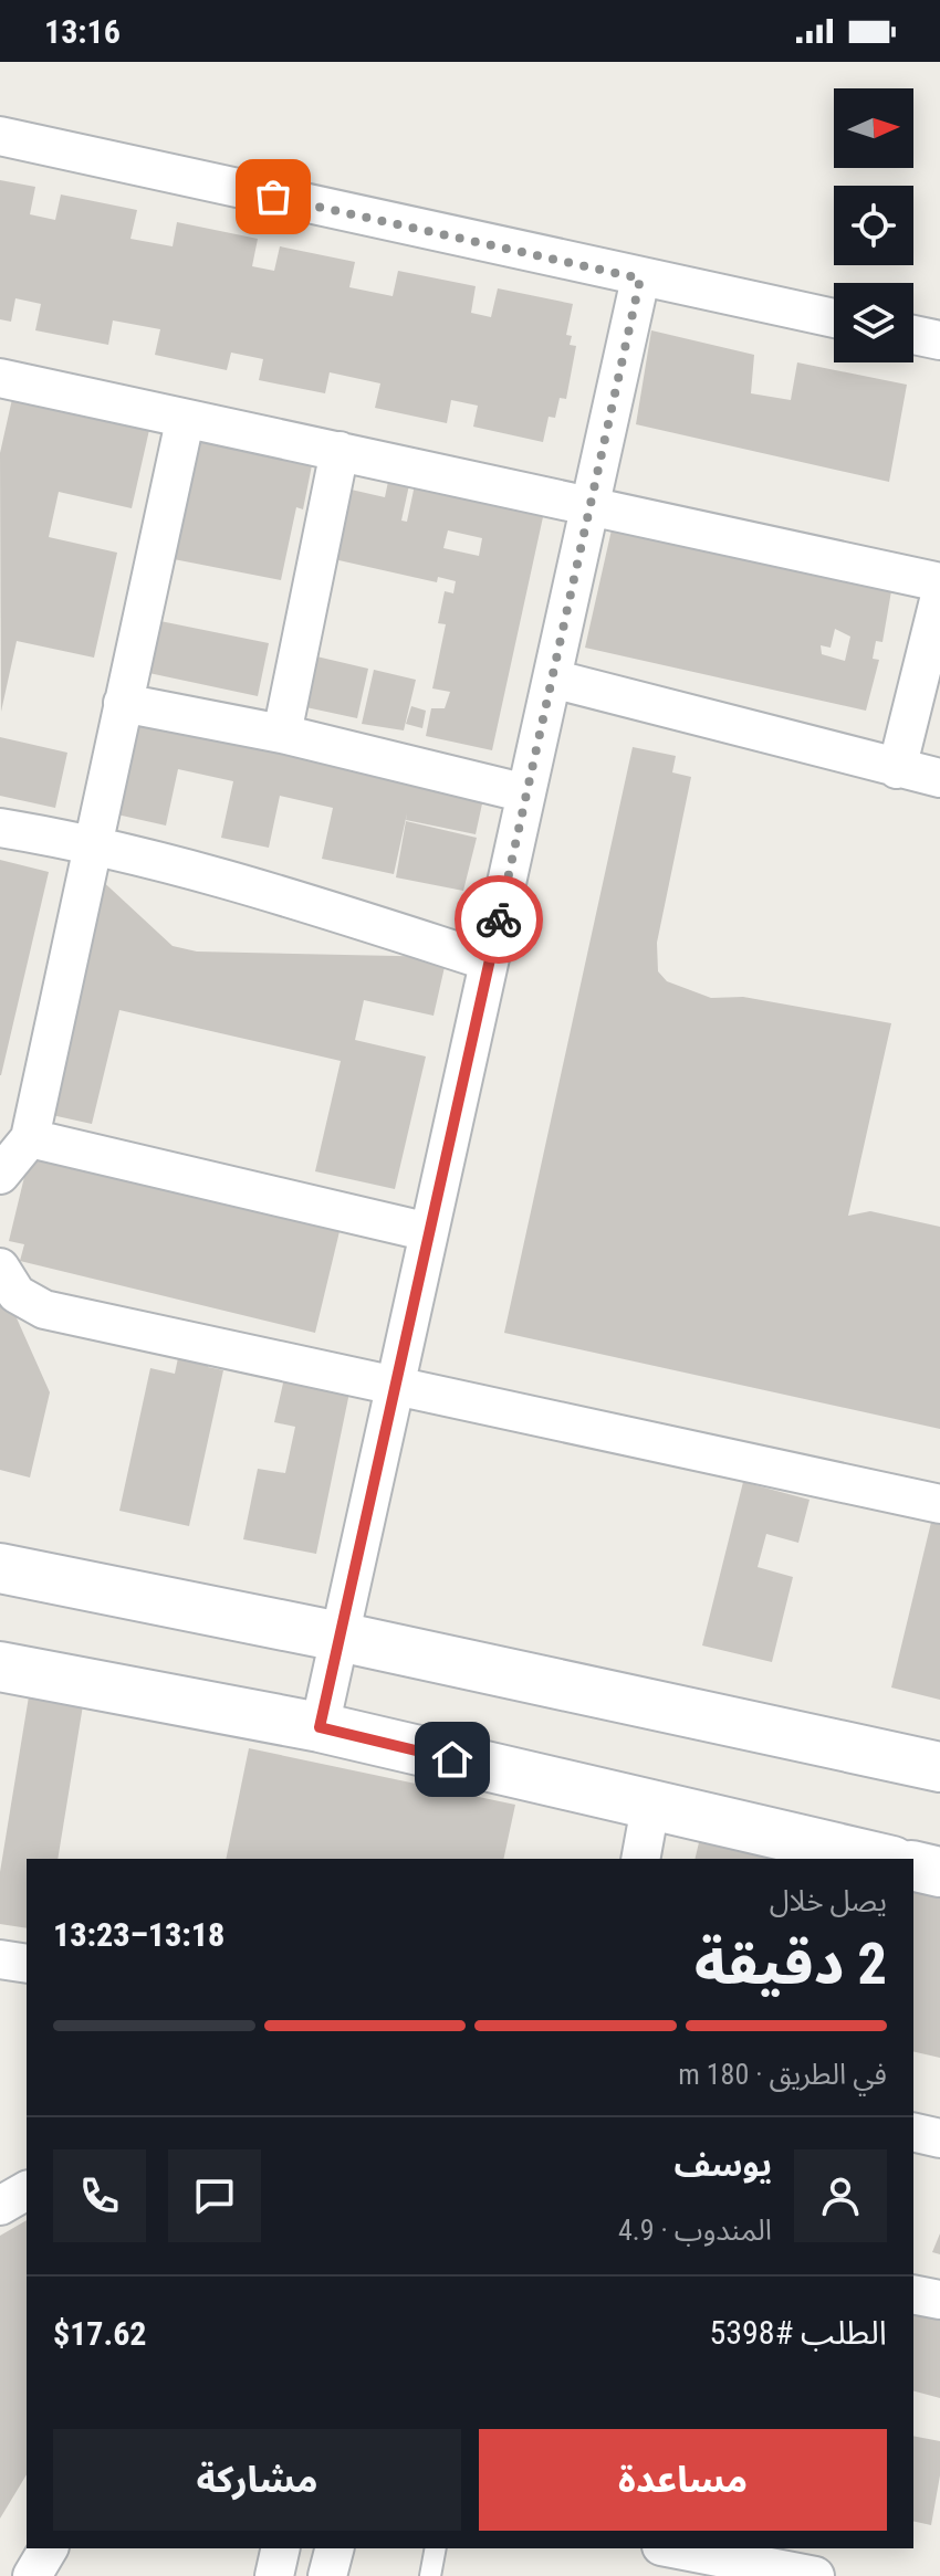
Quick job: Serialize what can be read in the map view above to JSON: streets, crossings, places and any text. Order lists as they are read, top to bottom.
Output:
{
  "north": "right",
  "page": {
    "status": "13:16",
    "heading": ["2 دقيقة", "يصل خلال", "13:18–13:23"],
    "panel": [
      "يوسف",
      "المندوب · 4.9",
      "الطلب #5398",
      "$17.62"
    ],
    "bar": "في الطريق · 180 m",
    "buttons": ["مساعدة", "مشاركة"]
  }
}
